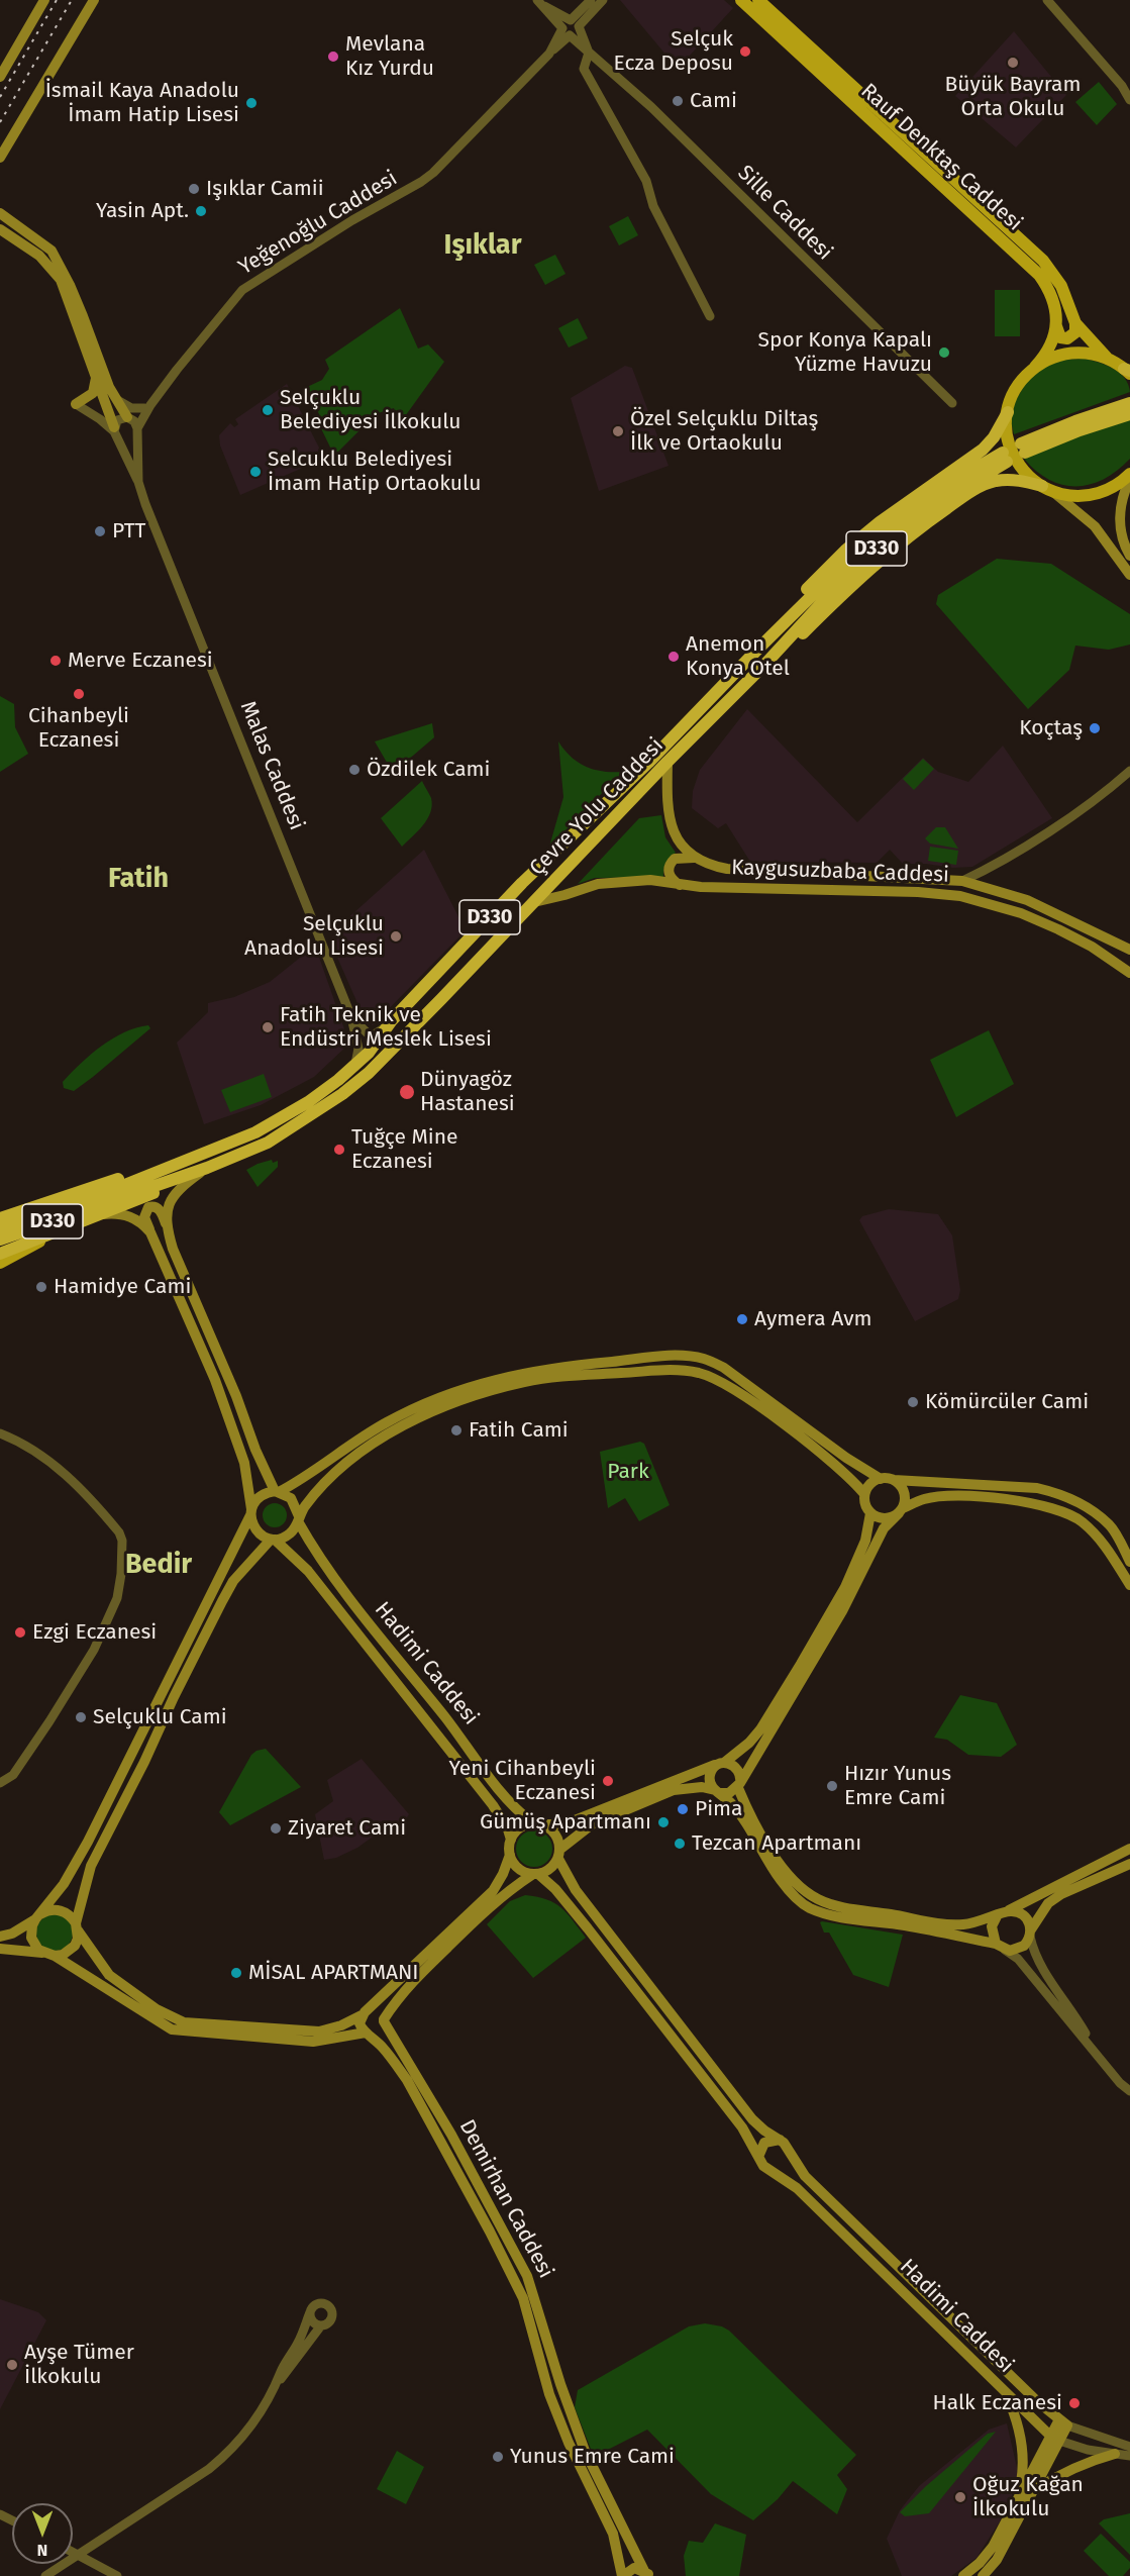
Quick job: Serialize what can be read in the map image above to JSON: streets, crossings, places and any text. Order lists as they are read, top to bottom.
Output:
{
  "streets": {
    "highway": ["D330", "Çevre Yolu Caddesi"],
    "main road": [
      "Rauf Denktaş Caddesi",
      "Kaygusuzbaba Caddesi",
      "Hadimi Caddesi",
      "Demirhan Caddesi"
    ],
    "street": ["Sille Caddesi", "Yeğenoğlu Caddesi", "Malas Caddesi"]
  },
  "crossings": [
    ["Sille Caddesi", "Yeğenoğlu Caddesi"],
    ["D330", "Çevre Yolu Caddesi"],
    ["Malas Caddesi", "Çevre Yolu Caddesi"],
    ["Çevre Yolu Caddesi", "Kaygusuzbaba Caddesi"]
  ],
  "districts": ["Işıklar", "Fatih", "Bedir"],
  "parks": ["Park"],
  "places": [
    "Selçuk Ecza Deposu",
    "Mevlana Kız Yurdu",
    "Büyük Bayram Orta Okulu",
    "Cami",
    "İsmail Kaya Anadolu İmam Hatip Lisesi",
    "Işıklar Camii",
    "Yasin Apt.",
    "Spor Konya Kapalı Yüzme Havuzu",
    "Selçuklu Belediyesi İlkokulu",
    "Özel Selçuklu Diltaş İlk ve Ortaokulu",
    "Selcuklu Belediyesi İmam Hatip Ortaokulu",
    "PTT",
    "Anemon Konya Otel",
    "Merve Eczanesi",
    "Cihanbeyli Eczanesi",
    "Koçtaş",
    "Özdilek Cami",
    "Selçuklu Anadolu Lisesi",
    "Fatih Teknik ve Endüstri Meslek Lisesi",
    "Dünyagöz Hastanesi",
    "Tuğçe Mine Eczanesi",
    "Hamidye Cami",
    "Aymera Avm",
    "Kömürcüler Cami",
    "Fatih Cami",
    "Ezgi Eczanesi",
    "Selçuklu Cami",
    "Yeni Cihanbeyli Eczanesi",
    "Hızır Yunus Emre Cami",
    "Pima",
    "Gümüş Apartmanı",
    "Ziyaret Cami",
    "Tezcan Apartmanı",
    "MİSAL APARTMANI",
    "Ayşe Tümer İlkokulu",
    "Halk Eczanesi",
    "Yunus Emre Cami",
    "Oğuz Kağan İlkokulu"
  ],
  "north": "bottom"
}
